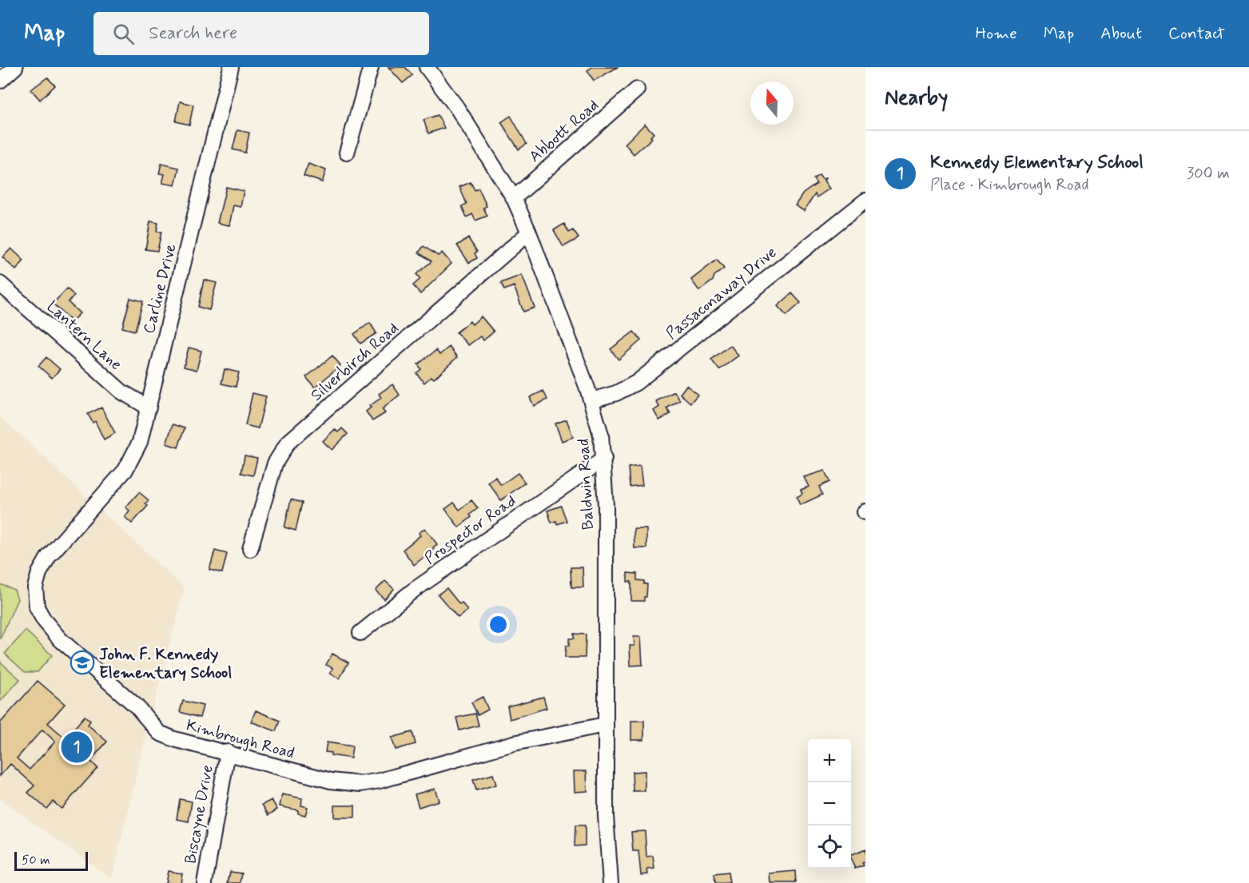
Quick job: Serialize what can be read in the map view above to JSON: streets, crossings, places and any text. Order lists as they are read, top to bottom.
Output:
{
  "streets": {
    "street": [
      "Abbott Road",
      "Carline Drive",
      "Passaconaway Drive",
      "Lantern Lane",
      "Silverbirch Road",
      "Baldwin Road",
      "Prospector Road",
      "Kimbrough Road",
      "Biscayne Drive"
    ]
  },
  "crossings": [
    ["Abbott Road", "Baldwin Road"],
    ["Carline Drive", "Lantern Lane"],
    ["Carline Drive", "Kimbrough Road"],
    ["Passaconaway Drive", "Baldwin Road"],
    ["Silverbirch Road", "Baldwin Road"],
    ["Baldwin Road", "Prospector Road"],
    ["Baldwin Road", "Kimbrough Road"],
    ["Kimbrough Road", "Biscayne Drive"]
  ],
  "places": {
    "school or university": ["John F. Kennedy Elementary School"]
  },
  "scale_bar": "50 m",
  "north": "top",
  "page": {
    "header": "Map",
    "search": "Search here",
    "nav": [
      "Home",
      "Map",
      "About",
      "Contact"
    ],
    "heading": "Nearby",
    "list": [
      {
        "mark": "1",
        "name": "Kennedy Elementary School",
        "note": "Place · Kimbrough Road",
        "value": "300 m"
      }
    ],
    "pins": "1",
    "map_buttons": ["+", "−"],
    "scale": "50 m"
  }
}
